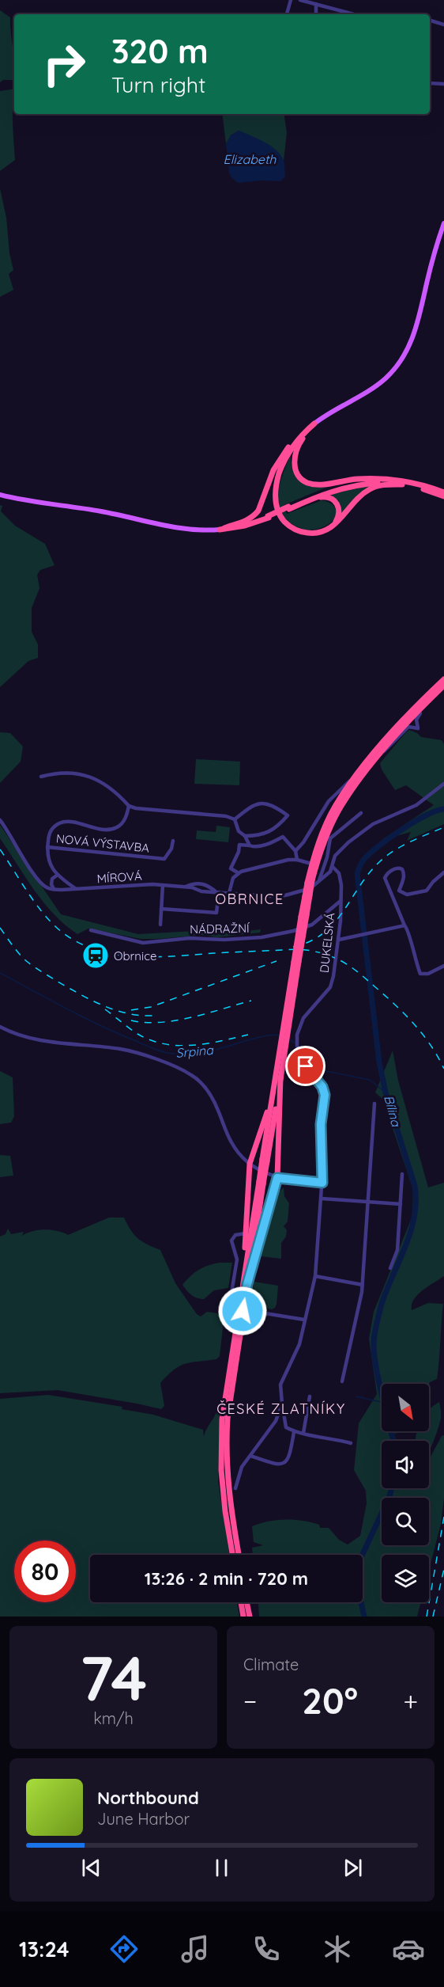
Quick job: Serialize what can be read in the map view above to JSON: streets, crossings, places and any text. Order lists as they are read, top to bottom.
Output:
{
  "streets": {
    "street": [
      "NOVÁ VÝSTAVBA",
      "MÍROVÁ",
      "NÁDRAŽNÍ",
      "DUKELSKÁ"
    ]
  },
  "crossings": [
    ["NOVÁ VÝSTAVBA", "MÍROVÁ"],
    ["NÁDRAŽNÍ", "DUKELSKÁ"]
  ],
  "districts": ["OBRNICE", "ČESKÉ ZLATNÍKY"],
  "water": ["Elizabeth", "Srpina", "Bílina"],
  "places": {
    "station": ["Obrnice"]
  },
  "north": "bottom right",
  "page": {
    "turn": ["320 m", "Turn right"],
    "limit": "80",
    "trip": "13:26 · 2 min · 720 m",
    "tile": [
      ["74", "km/h"],
      "Climate"
    ],
    "heat": ["−", "20°", "+"],
    "song": ["Northbound", "June Harbor"],
    "tabs": "13:24"
  }
}
